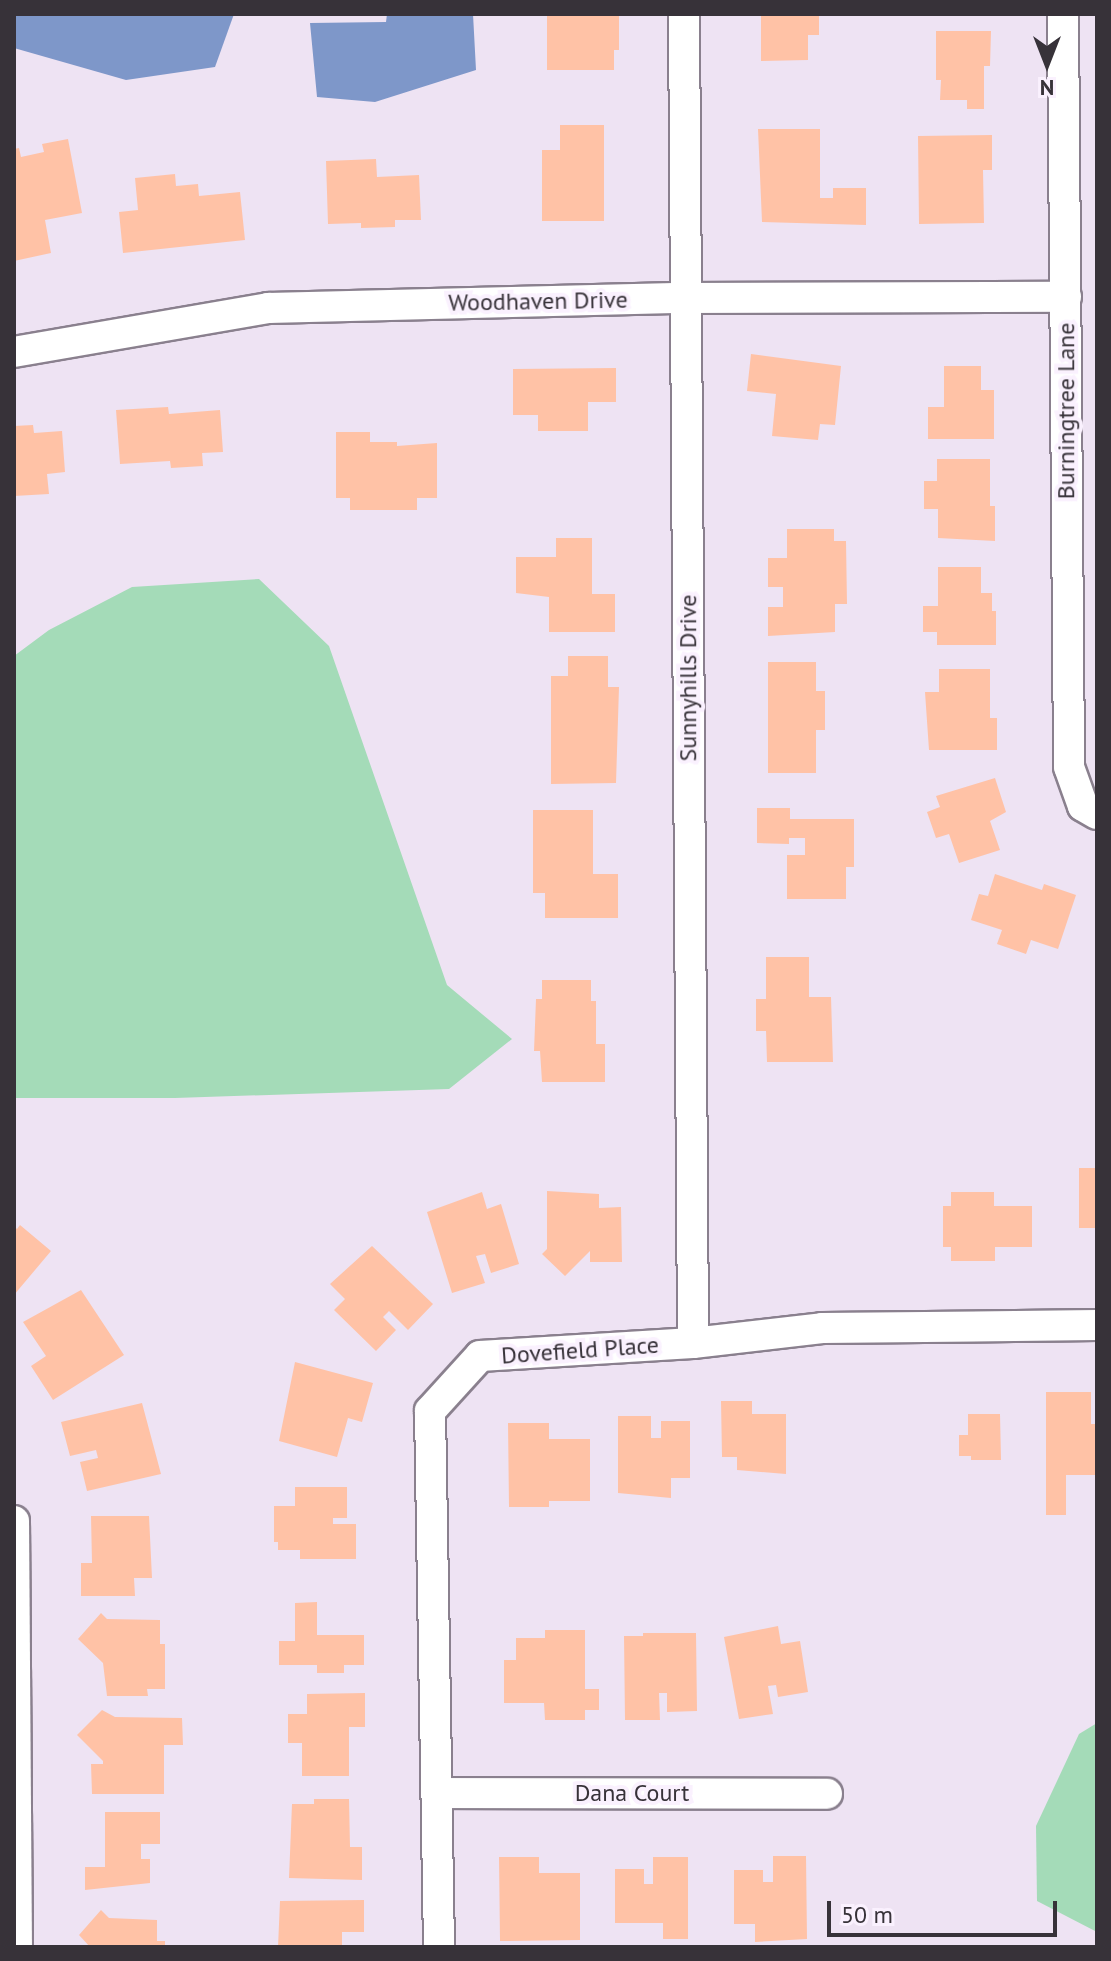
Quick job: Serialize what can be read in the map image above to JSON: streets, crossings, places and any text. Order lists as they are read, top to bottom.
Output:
{
  "streets": {
    "street": [
      "Woodhaven Drive",
      "Burningtree Lane",
      "Sunnyhills Drive",
      "Dovefield Place",
      "Dana Court"
    ]
  },
  "crossings": [
    ["Woodhaven Drive", "Burningtree Lane"],
    ["Woodhaven Drive", "Sunnyhills Drive"],
    ["Sunnyhills Drive", "Dovefield Place"],
    ["Dovefield Place", "Dana Court"]
  ],
  "scale_bar": "50 m",
  "north": "bottom"
}
